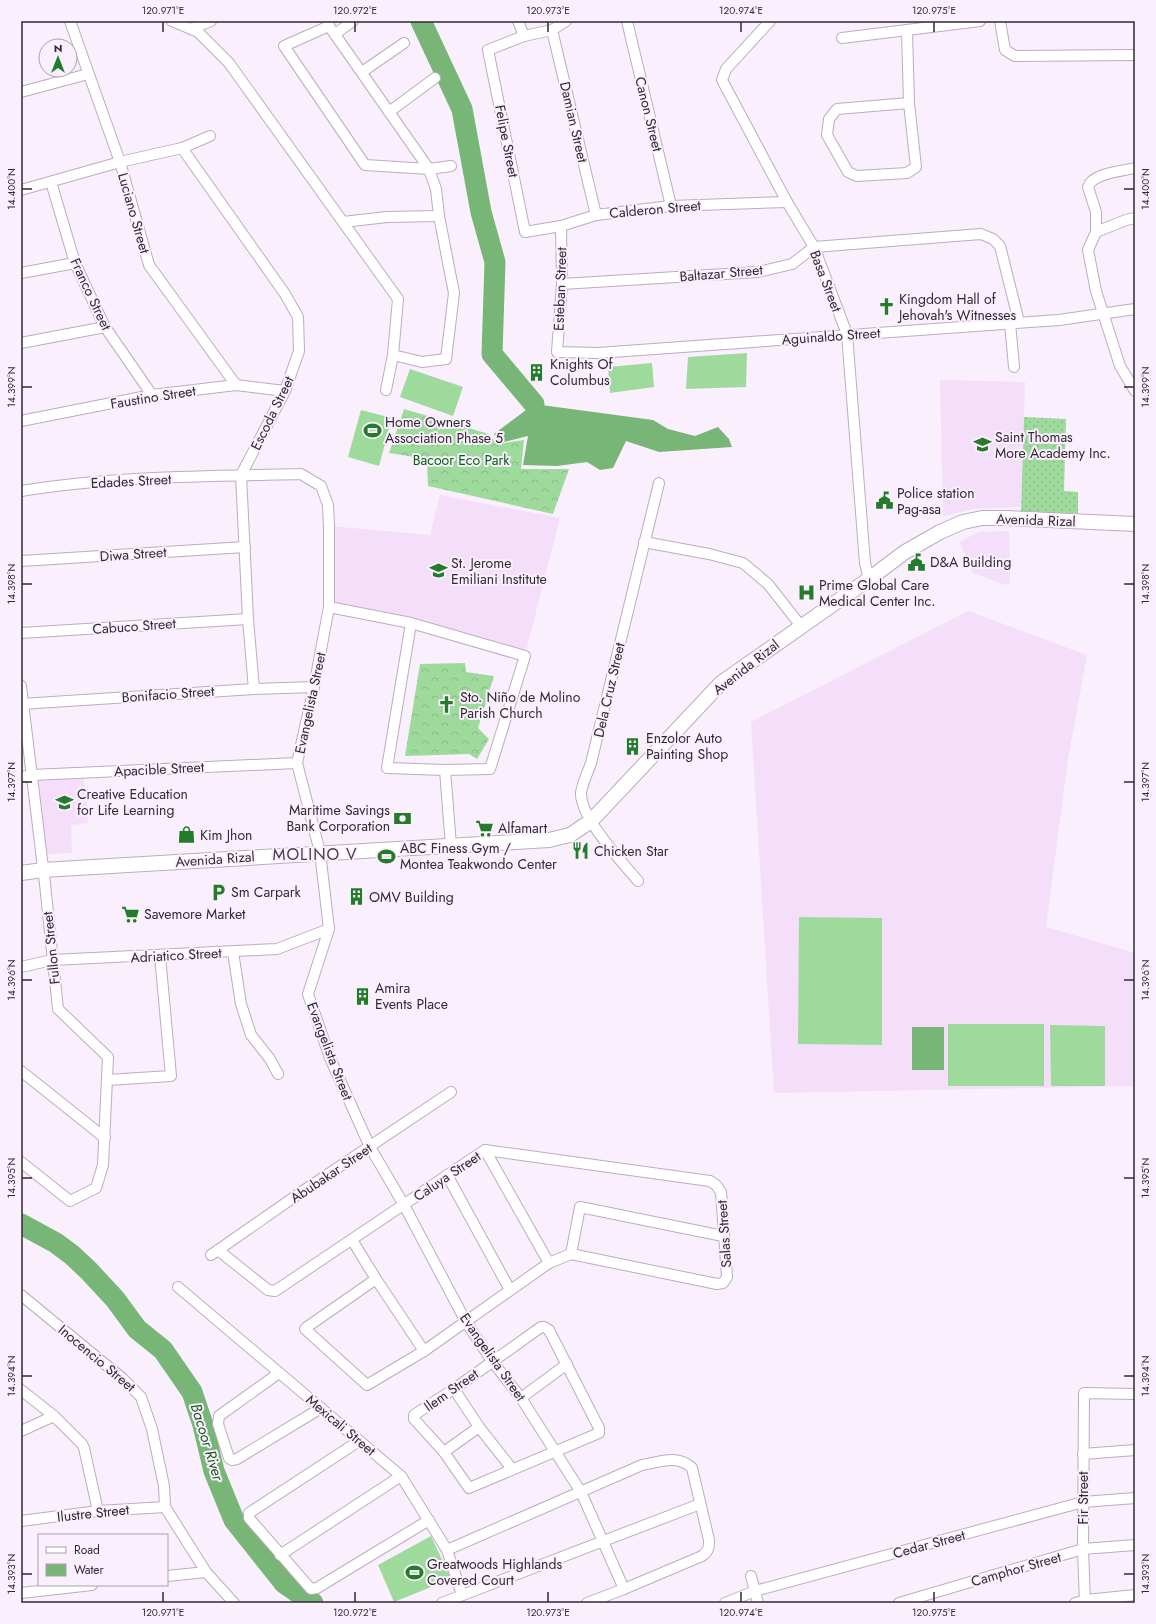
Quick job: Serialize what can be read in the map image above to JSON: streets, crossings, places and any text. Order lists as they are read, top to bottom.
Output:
{
  "streets": {
    "main road": ["Avenida Rizal"],
    "street": [
      "Canon Street",
      "Damian Street",
      "Felipe Street",
      "Calderon Street",
      "Luciano Street",
      "Baltazar Street",
      "Basa Street",
      "Esteban Street",
      "Franco Street",
      "Aguinaldo Street",
      "Faustino Street",
      "Escoda Street",
      "Edades Street",
      "Diwa Street",
      "Cabuco Street",
      "Dela Cruz Street",
      "Bonifacio Street",
      "Evangelista Street",
      "Apacible Street",
      "Fullon Street",
      "Adriatico Street",
      "Abubakar Street",
      "Caluya Street",
      "Salas Street",
      "Inocencio Street",
      "Ilem Street",
      "Mexicali Street",
      "Fir Street",
      "Ilustre Street",
      "Cedar Street",
      "Camphor Street"
    ]
  },
  "crossings": [
    ["Canon Street", "Calderon Street"],
    ["Damian Street", "Calderon Street"],
    ["Felipe Street", "Calderon Street"],
    ["Calderon Street", "Basa Street"],
    ["Calderon Street", "Esteban Street"],
    ["Luciano Street", "Faustino Street"],
    ["Baltazar Street", "Basa Street"],
    ["Baltazar Street", "Esteban Street"],
    ["Basa Street", "Aguinaldo Street"],
    ["Basa Street", "Avenida Rizal"],
    ["Esteban Street", "Aguinaldo Street"],
    ["Franco Street", "Faustino Street"],
    ["Faustino Street", "Escoda Street"],
    ["Escoda Street", "Edades Street"],
    ["Escoda Street", "Evangelista Street"],
    ["Edades Street", "Evangelista Street"],
    ["Avenida Rizal", "Dela Cruz Street"],
    ["Avenida Rizal", "Evangelista Street"],
    ["Avenida Rizal", "Fullon Street"],
    ["Bonifacio Street", "Evangelista Street"],
    ["Bonifacio Street", "Fullon Street"],
    ["Evangelista Street", "Apacible Street"],
    ["Evangelista Street", "Adriatico Street"],
    ["Evangelista Street", "Abubakar Street"],
    ["Evangelista Street", "Caluya Street"],
    ["Evangelista Street", "Ilem Street"],
    ["Apacible Street", "Fullon Street"],
    ["Fullon Street", "Adriatico Street"],
    ["Abubakar Street", "Caluya Street"],
    ["Caluya Street", "Salas Street"],
    ["Inocencio Street", "Ilustre Street"],
    ["Fir Street", "Cedar Street"],
    ["Fir Street", "Camphor Street"]
  ],
  "districts": ["MOLINO V"],
  "water": ["Bacoor River"],
  "parks": ["Bacoor Eco Park"],
  "places": {
    "church": ["Kingdom Hall of Jehovah's Witnesses", "Sto. Niño de Molino Parish Church"],
    "building": [
      "Knights Of Columbus",
      "Enzolor Auto Painting Shop",
      "OMV Building",
      "Amira Events Place"
    ],
    "sports": ["Home Owners Association Phase 5", "ABC Finess Gym / Montea Teakwondo Center", "Greatwoods Highlands Covered Court"],
    "school or university": ["Saint Thomas More Academy Inc.", "St. Jerome Emiliani Institute", "Creative Education for Life Learning"],
    "public building": ["Police station Pag-asa", "D&A Building"],
    "hospital": ["Prime Global Care Medical Center Inc."],
    "bank": ["Maritime Savings Bank Corporation"],
    "supermarket": ["Alfamart", "Savemore Market"],
    "shop": ["Kim Jhon"],
    "restaurant": ["Chicken Star"],
    "parking": ["Sm Carpark"]
  },
  "legend": ["Road", "Water"],
  "north": "top",
  "coordinates": [
    "120.971°E",
    "120.972°E",
    "120.973°E",
    "120.974°E",
    "120.975°E",
    "14.400°N",
    "14.399°N",
    "14.398°N",
    "14.397°N",
    "14.396°N",
    "14.395°N",
    "14.394°N",
    "14.393°N"
  ]
}
